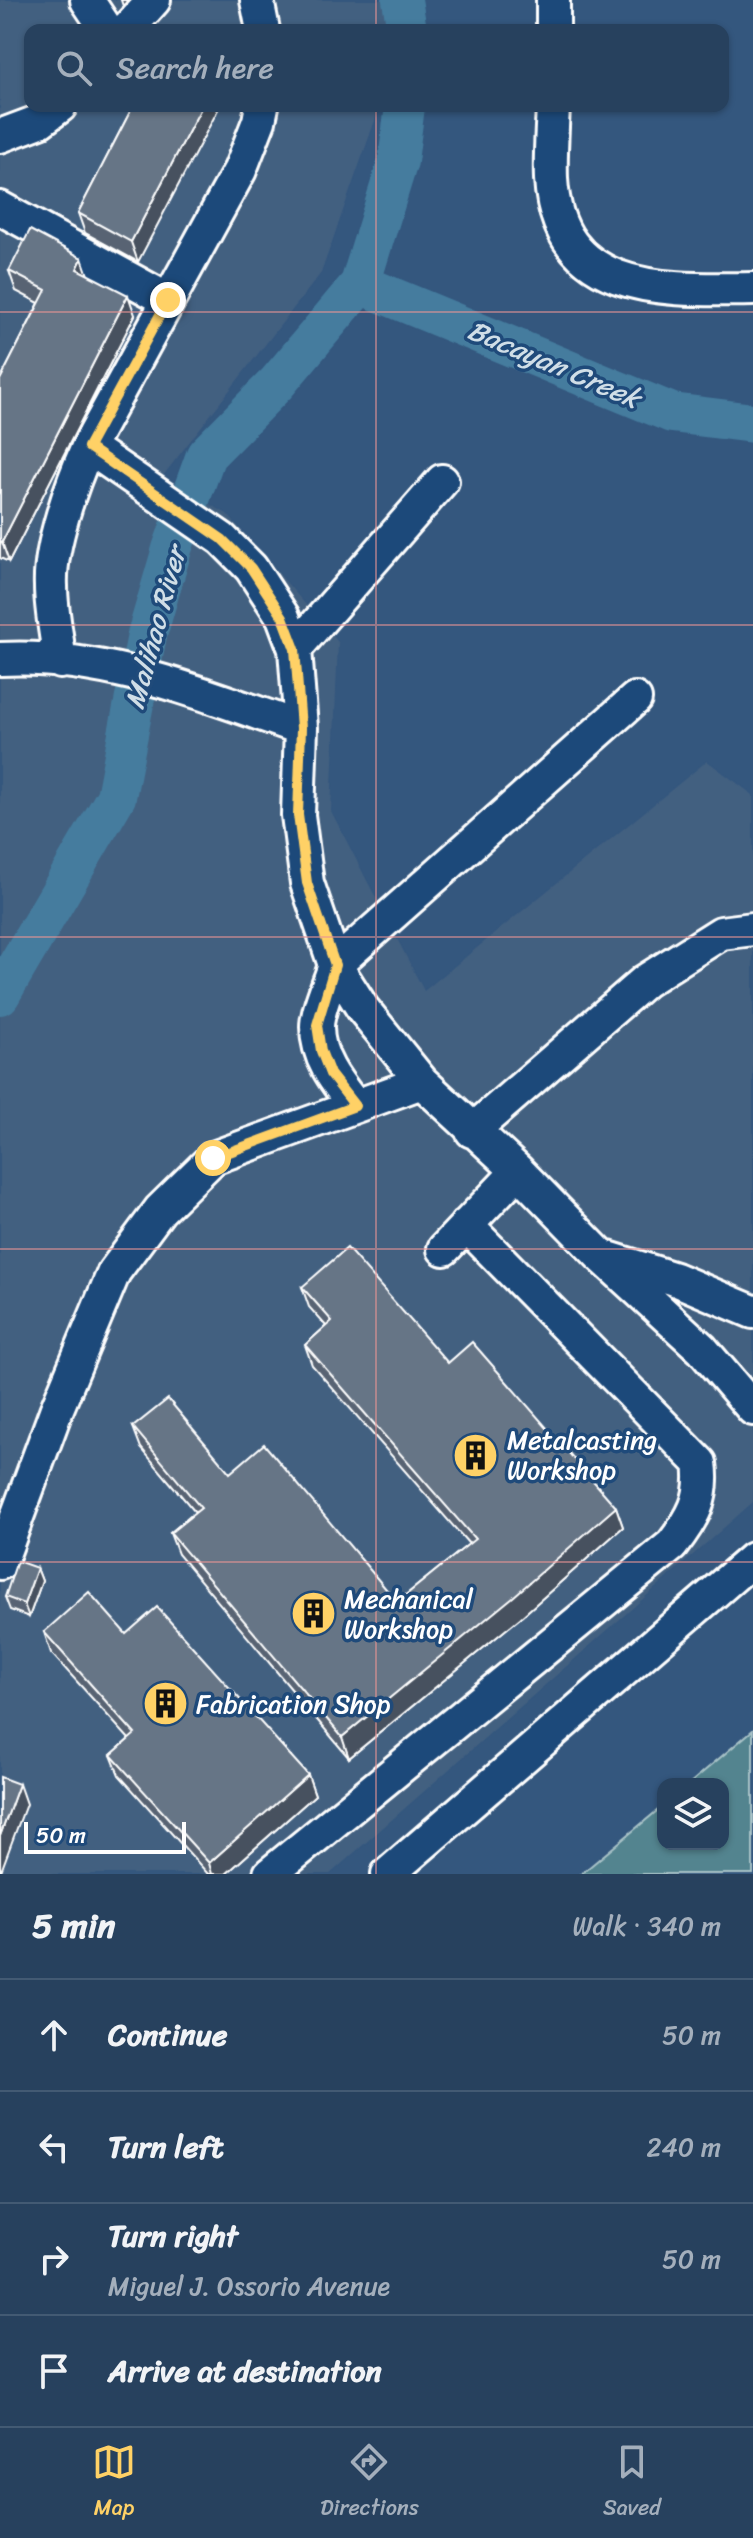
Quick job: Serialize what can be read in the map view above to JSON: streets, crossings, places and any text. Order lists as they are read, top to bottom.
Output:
{
  "water": ["Bacayan Creek", "Malihao River"],
  "places": {
    "building": ["Metalcasting Workshop", "Mechanical Workshop", "Fabrication Shop"]
  },
  "scale_bar": "50 m",
  "page": {
    "search": "Search here",
    "scale": "50 m",
    "heading": ["5 min", "Walk · 340 m"],
    "list": [
      ["Continue", "50 m"],
      ["Turn left", "240 m"],
      ["Turn right", "Miguel J. Ossorio Avenue", "50 m"],
      "Arrive at destination"
    ],
    "nav": ["Map", "Directions", "Saved"]
  }
}
